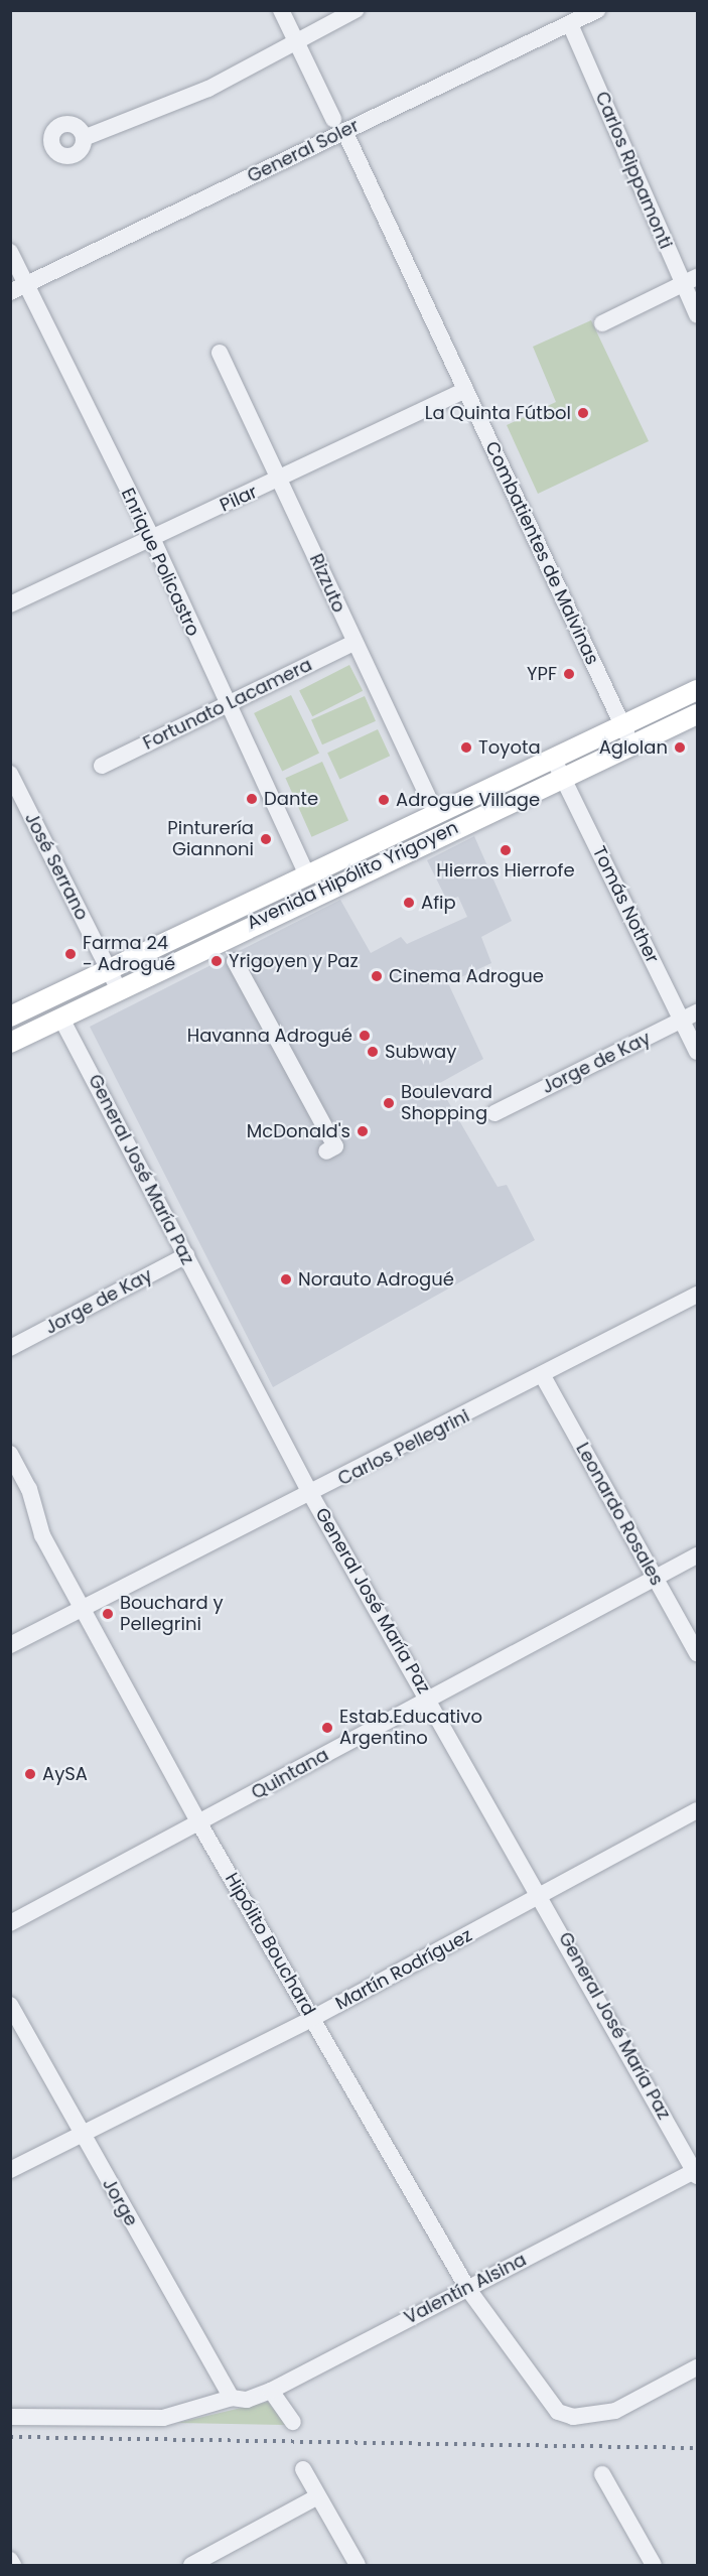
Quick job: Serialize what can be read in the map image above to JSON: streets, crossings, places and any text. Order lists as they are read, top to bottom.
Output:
{
  "streets": {
    "main road": ["Avenida Hipólito Yrigoyen"],
    "street": [
      "General Soler",
      "Carlos Rippamonti",
      "Pilar",
      "Combatientes de Malvinas",
      "Enrique Policastro",
      "Rizzuto",
      "Fortunato Lacamera",
      "José Serrano",
      "Tomás Nother",
      "Jorge de Kay",
      "General José María Paz",
      "Carlos Pellegrini",
      "Leonardo Rosales",
      "Quintana",
      "Hipólito Bouchard",
      "Martín Rodríguez",
      "Jorge",
      "Valentín Alsina"
    ]
  },
  "crossings": [
    ["General Soler", "Carlos Rippamonti"],
    ["General Soler", "Combatientes de Malvinas"],
    ["General Soler", "Enrique Policastro"],
    ["Pilar", "Combatientes de Malvinas"],
    ["Pilar", "Enrique Policastro"],
    ["Pilar", "Rizzuto"],
    ["Combatientes de Malvinas", "Avenida Hipólito Yrigoyen"],
    ["Enrique Policastro", "Fortunato Lacamera"],
    ["Enrique Policastro", "Avenida Hipólito Yrigoyen"],
    ["Rizzuto", "Fortunato Lacamera"],
    ["Rizzuto", "Avenida Hipólito Yrigoyen"],
    ["José Serrano", "Avenida Hipólito Yrigoyen"],
    ["Avenida Hipólito Yrigoyen", "Tomás Nother"],
    ["Avenida Hipólito Yrigoyen", "General José María Paz"],
    ["Tomás Nother", "Jorge de Kay"],
    ["Jorge de Kay", "General José María Paz"],
    ["General José María Paz", "Carlos Pellegrini"],
    ["General José María Paz", "Quintana"],
    ["General José María Paz", "Martín Rodríguez"],
    ["General José María Paz", "Valentín Alsina"],
    ["Carlos Pellegrini", "Leonardo Rosales"],
    ["Carlos Pellegrini", "Hipólito Bouchard"],
    ["Leonardo Rosales", "Quintana"],
    ["Quintana", "Hipólito Bouchard"],
    ["Hipólito Bouchard", "Martín Rodríguez"],
    ["Hipólito Bouchard", "Valentín Alsina"],
    ["Martín Rodríguez", "Jorge"],
    ["Jorge", "Valentín Alsina"]
  ],
  "places": [
    "La Quinta Fútbol",
    "YPF",
    "Toyota",
    "Aglolan",
    "Dante",
    "Adrogue Village",
    "Pinturería Giannoni",
    "Hierros Hierrofe",
    "Afip",
    "Farma 24 - Adrogué",
    "Yrigoyen y Paz",
    "Cinema Adrogue",
    "Havanna Adrogué",
    "Subway",
    "Boulevard Shopping",
    "McDonald's",
    "Norauto Adrogué",
    "Bouchard y Pellegrini",
    "Estab.Educativo Argentino",
    "AySA"
  ]
}
